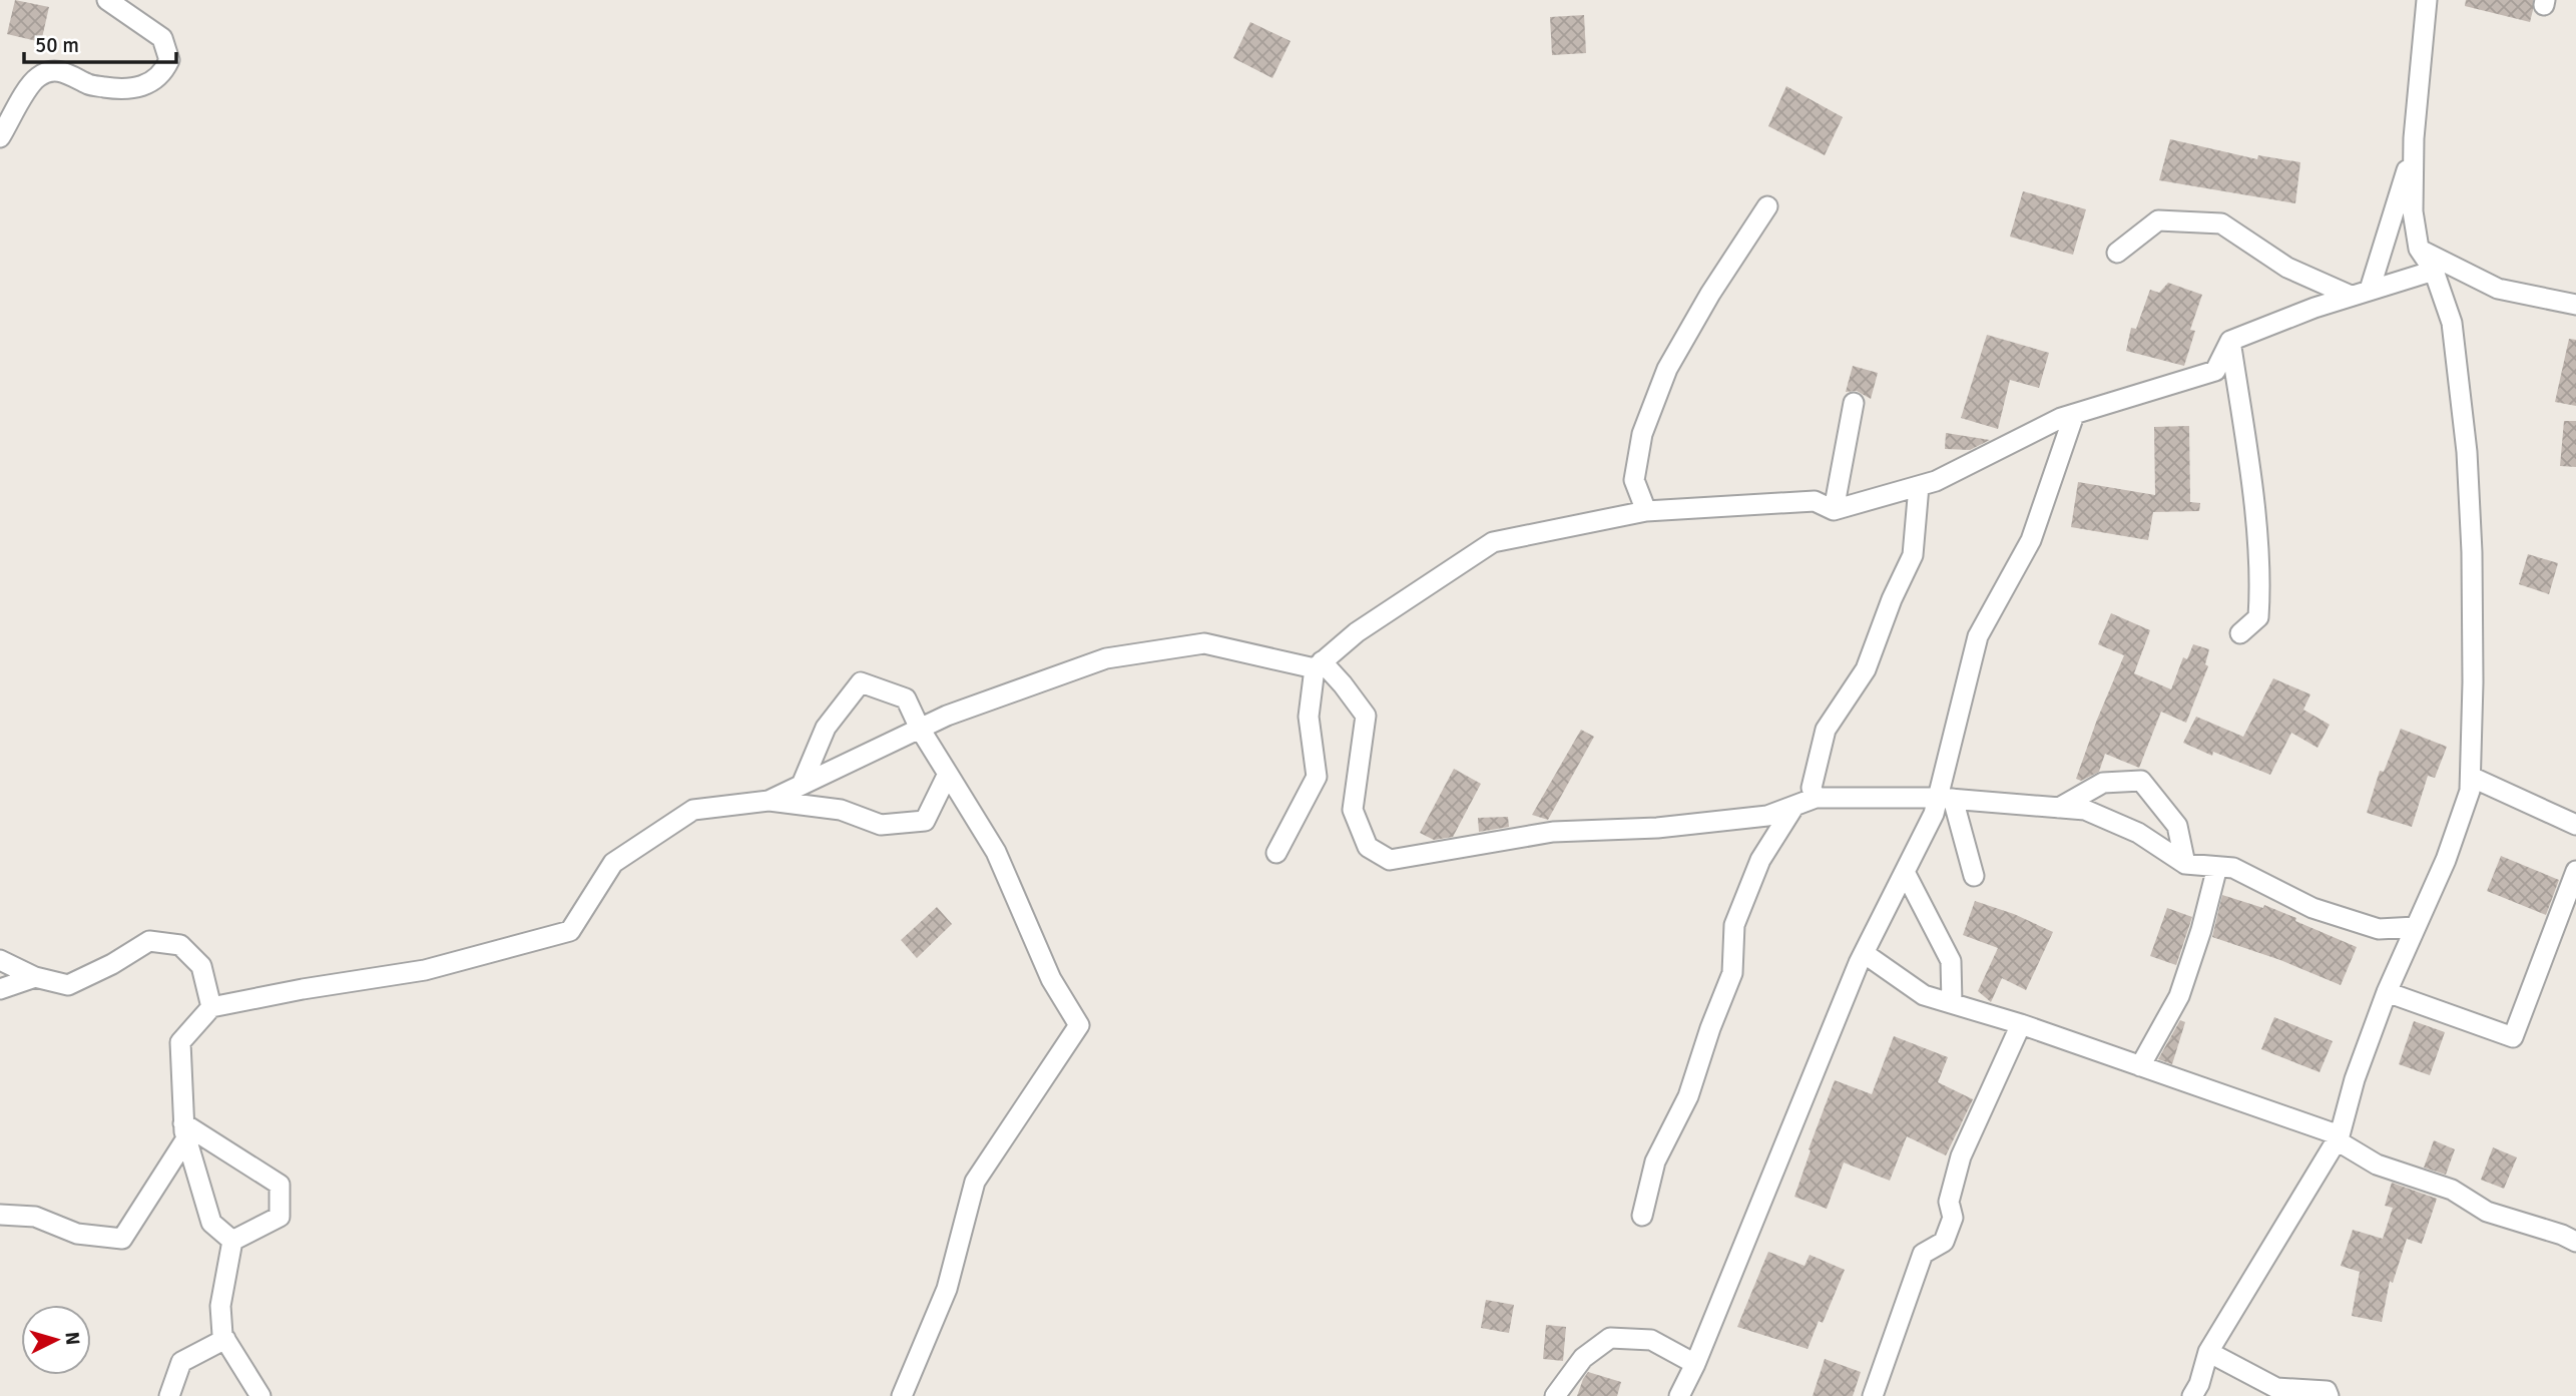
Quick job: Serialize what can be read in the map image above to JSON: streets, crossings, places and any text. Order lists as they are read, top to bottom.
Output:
{
  "scale_bar": "50 m",
  "north": "right"
}
